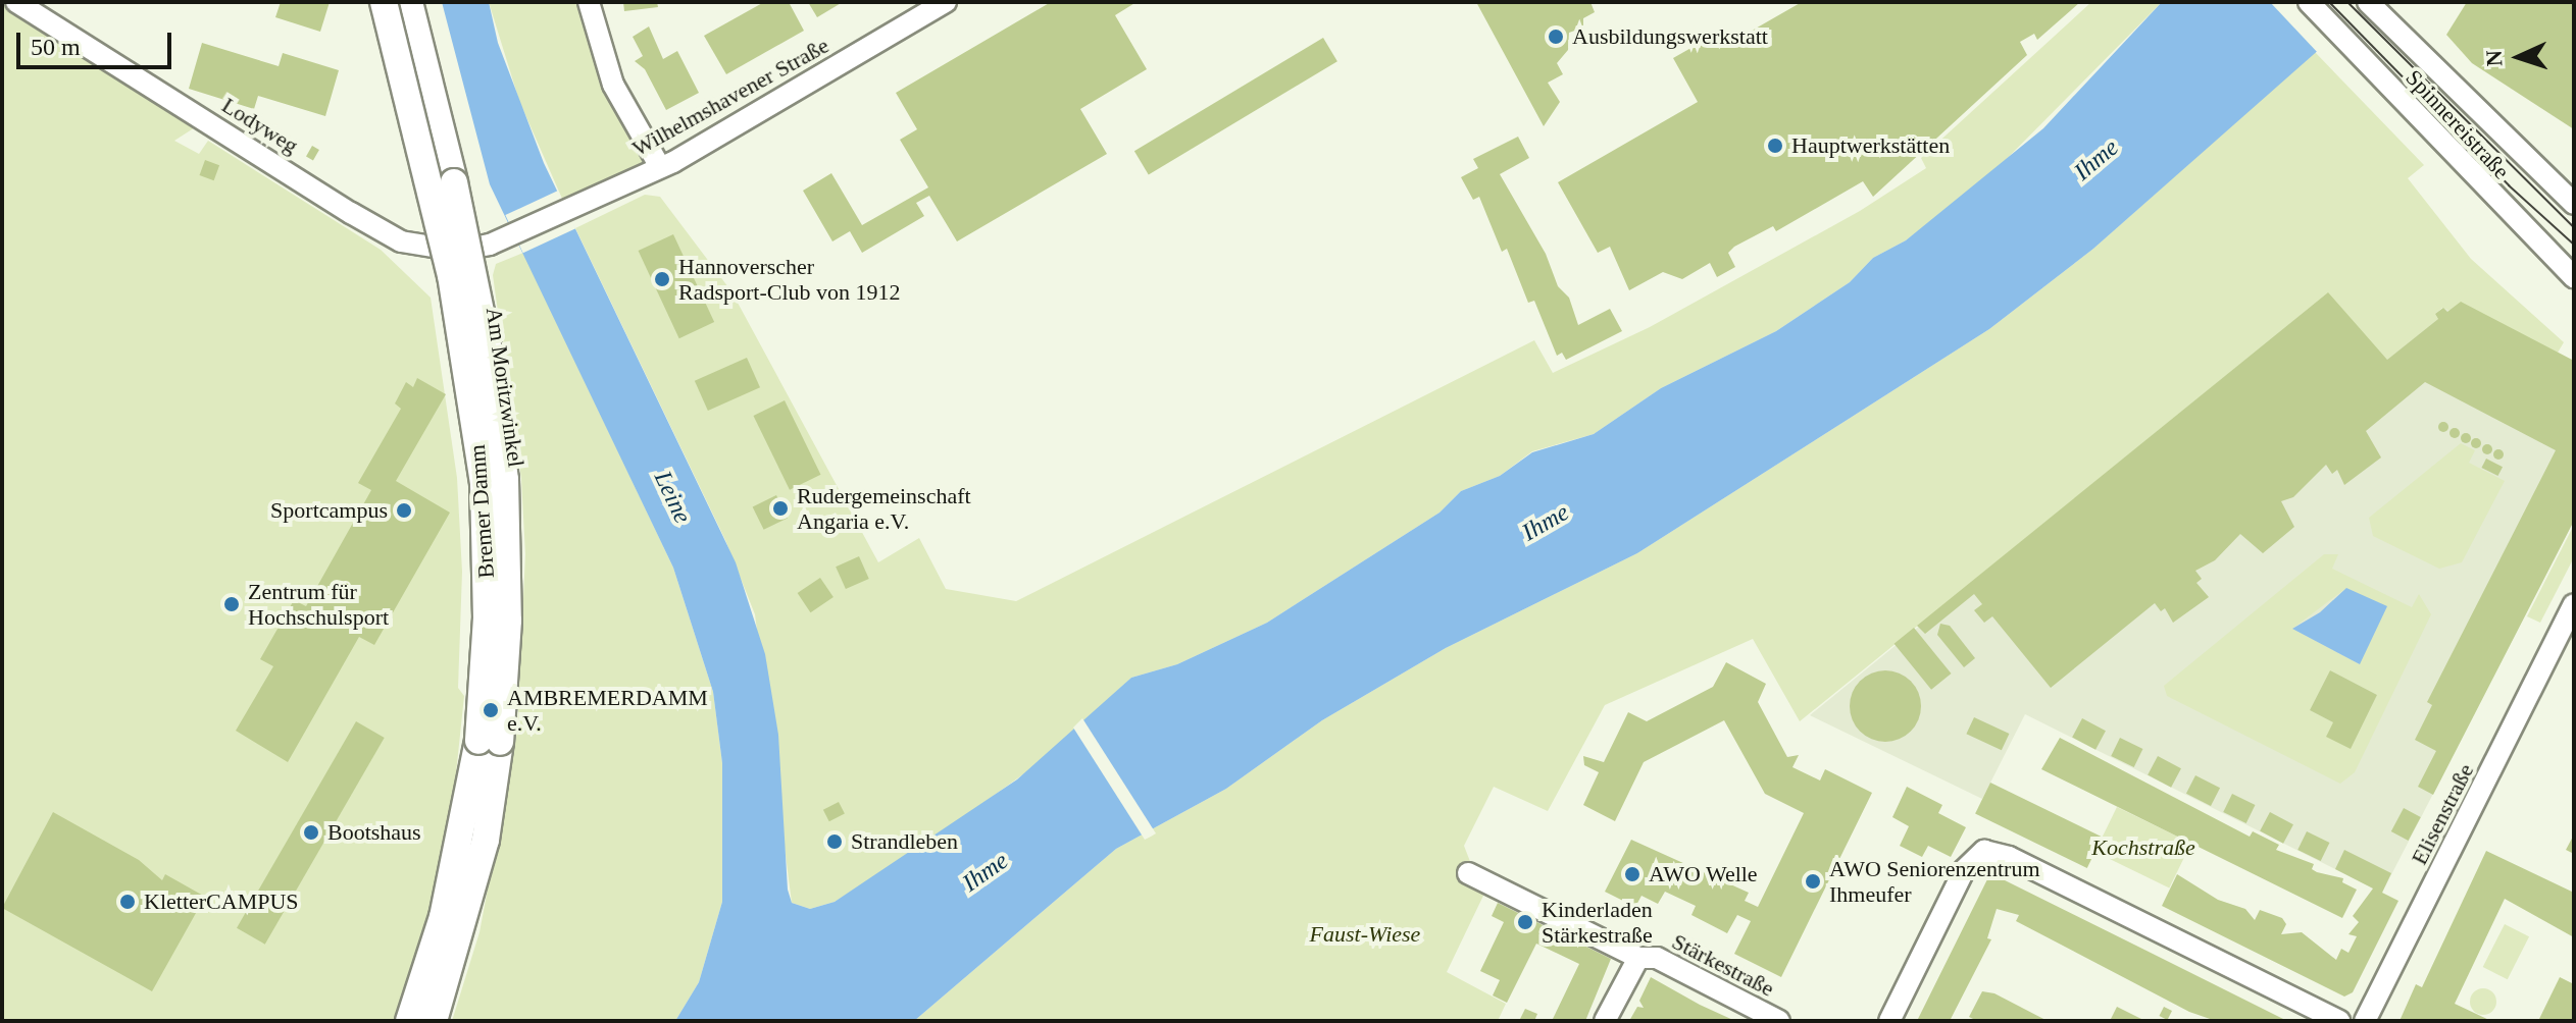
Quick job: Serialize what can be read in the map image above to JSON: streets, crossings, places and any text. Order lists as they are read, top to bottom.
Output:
{
  "streets": {
    "main road": ["Bremer Damm"],
    "street": [
      "Wilhelmshavener Straße",
      "Spinnereistraße",
      "Lodyweg",
      "Am Moritzwinkel",
      "Elisenstraße",
      "Stärkestraße"
    ]
  },
  "crossings": [
    ["Wilhelmshavener Straße", "Lodyweg"],
    ["Lodyweg", "Am Moritzwinkel"],
    ["Am Moritzwinkel", "Bremer Damm"]
  ],
  "water": ["Ihme", "Leine"],
  "parks": ["Kochstraße", "Faust-Wiese"],
  "places": [
    "Ausbildungswerkstatt",
    "Hauptwerkstätten",
    "Hannoverscher Radsport-Club von 1912",
    "Rudergemeinschaft Angaria e.V.",
    "Sportcampus",
    "Zentrum für Hochschulsport",
    "AMBREMERDAMM e.V.",
    "Bootshaus",
    "Strandleben",
    "AWO Welle",
    "AWO Seniorenzentrum Ihmeufer",
    "KletterCAMPUS",
    "Kinderladen Stärkestraße"
  ],
  "scale_bar": "50 m",
  "north": "left"
}
